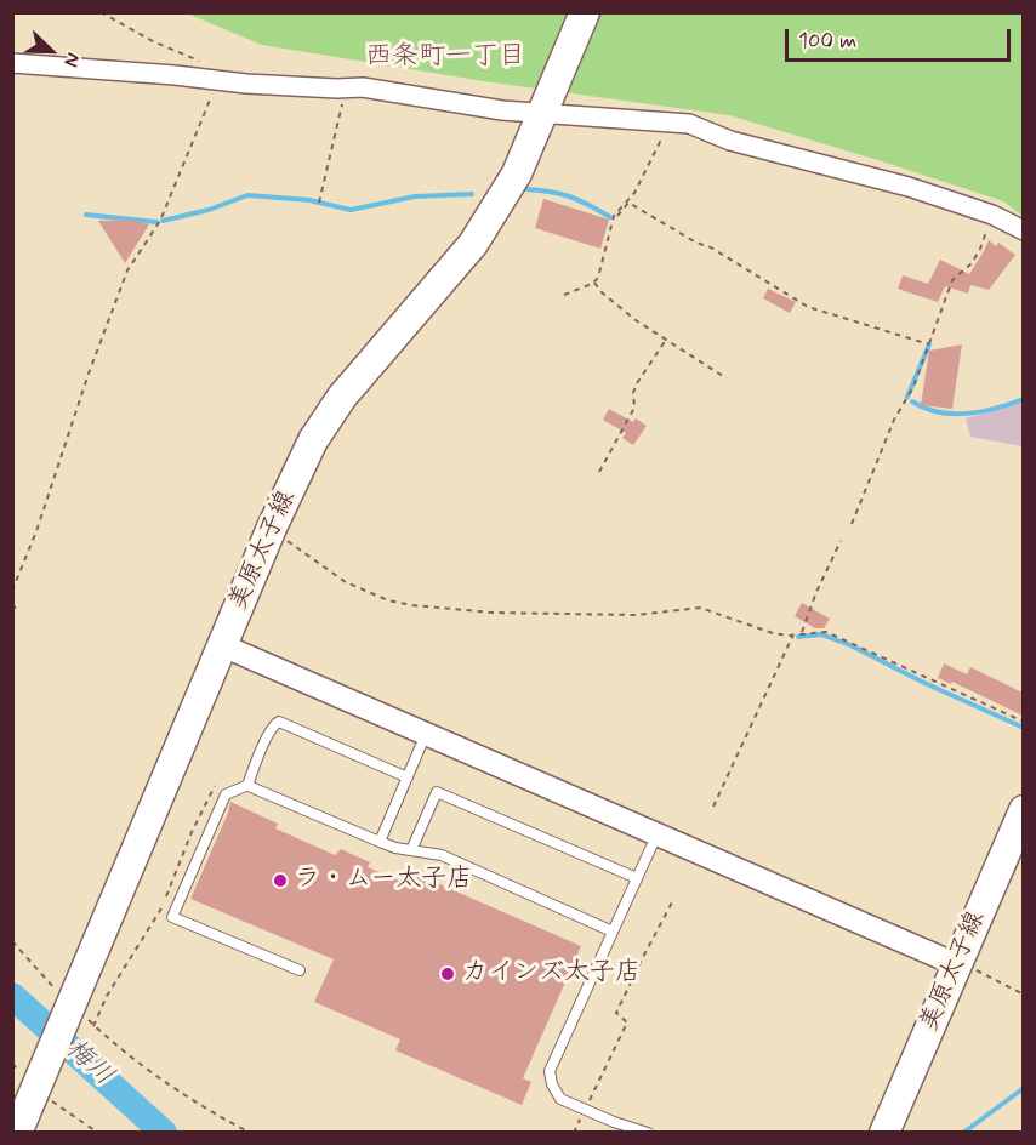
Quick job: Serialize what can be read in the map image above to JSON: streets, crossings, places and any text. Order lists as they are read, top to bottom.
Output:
{
  "streets": {
    "main road": ["美原太子線"]
  },
  "districts": ["西条町一丁目"],
  "water": ["梅川"],
  "places": ["ラ・ムー太子店", "カインズ太子店"],
  "scale_bar": "100 m",
  "north": "bottom right"
}
